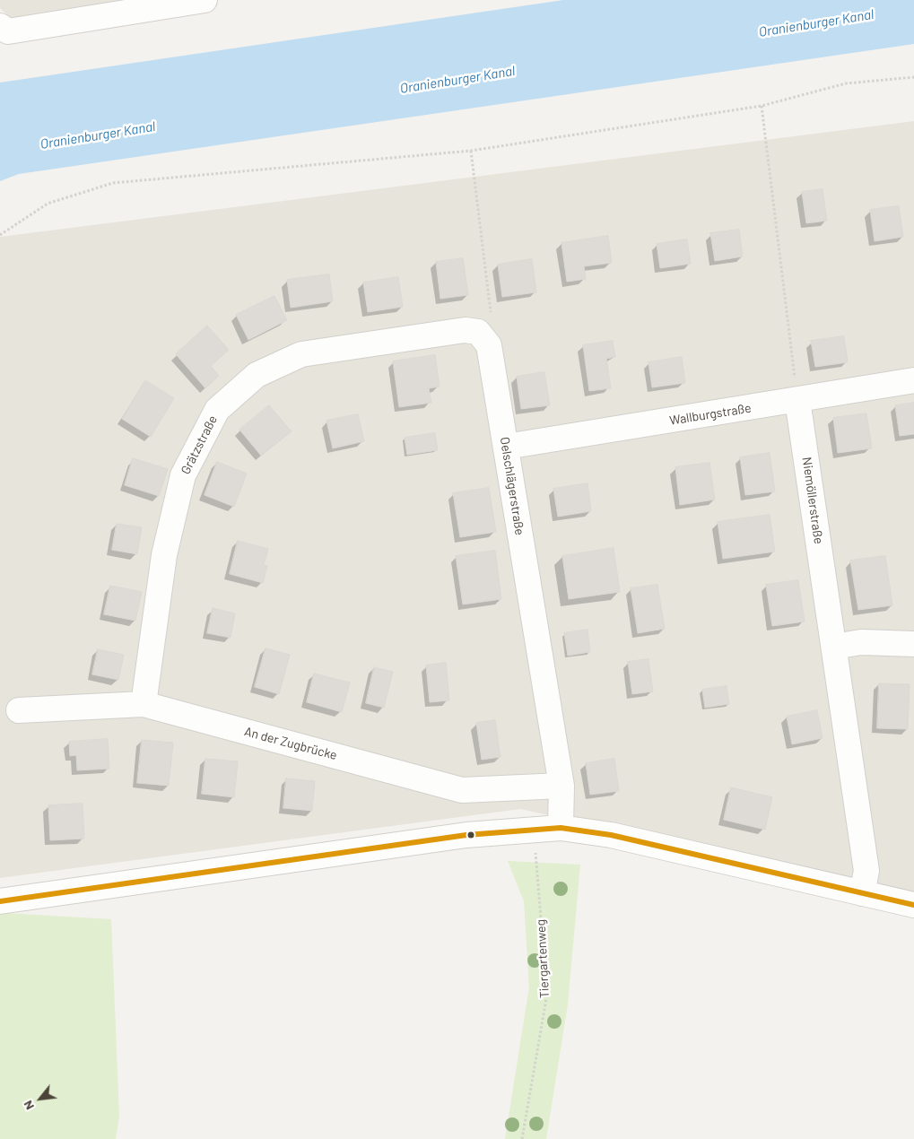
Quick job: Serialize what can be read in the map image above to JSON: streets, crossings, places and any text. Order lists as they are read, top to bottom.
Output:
{
  "streets": {
    "street": [
      "Wallburgstraße",
      "Grätzstraße",
      "Oelschlägerstraße",
      "Niemöllerstraße",
      "An der Zugbrücke"
    ],
    "path": ["Tiergartenweg"]
  },
  "crossings": [
    ["Wallburgstraße", "Oelschlägerstraße"],
    ["Wallburgstraße", "Niemöllerstraße"],
    ["Grätzstraße", "Oelschlägerstraße"],
    ["Grätzstraße", "An der Zugbrücke"],
    ["Oelschlägerstraße", "An der Zugbrücke"]
  ],
  "water": ["Oranienburger Kanal"],
  "north": "bottom left"
}
